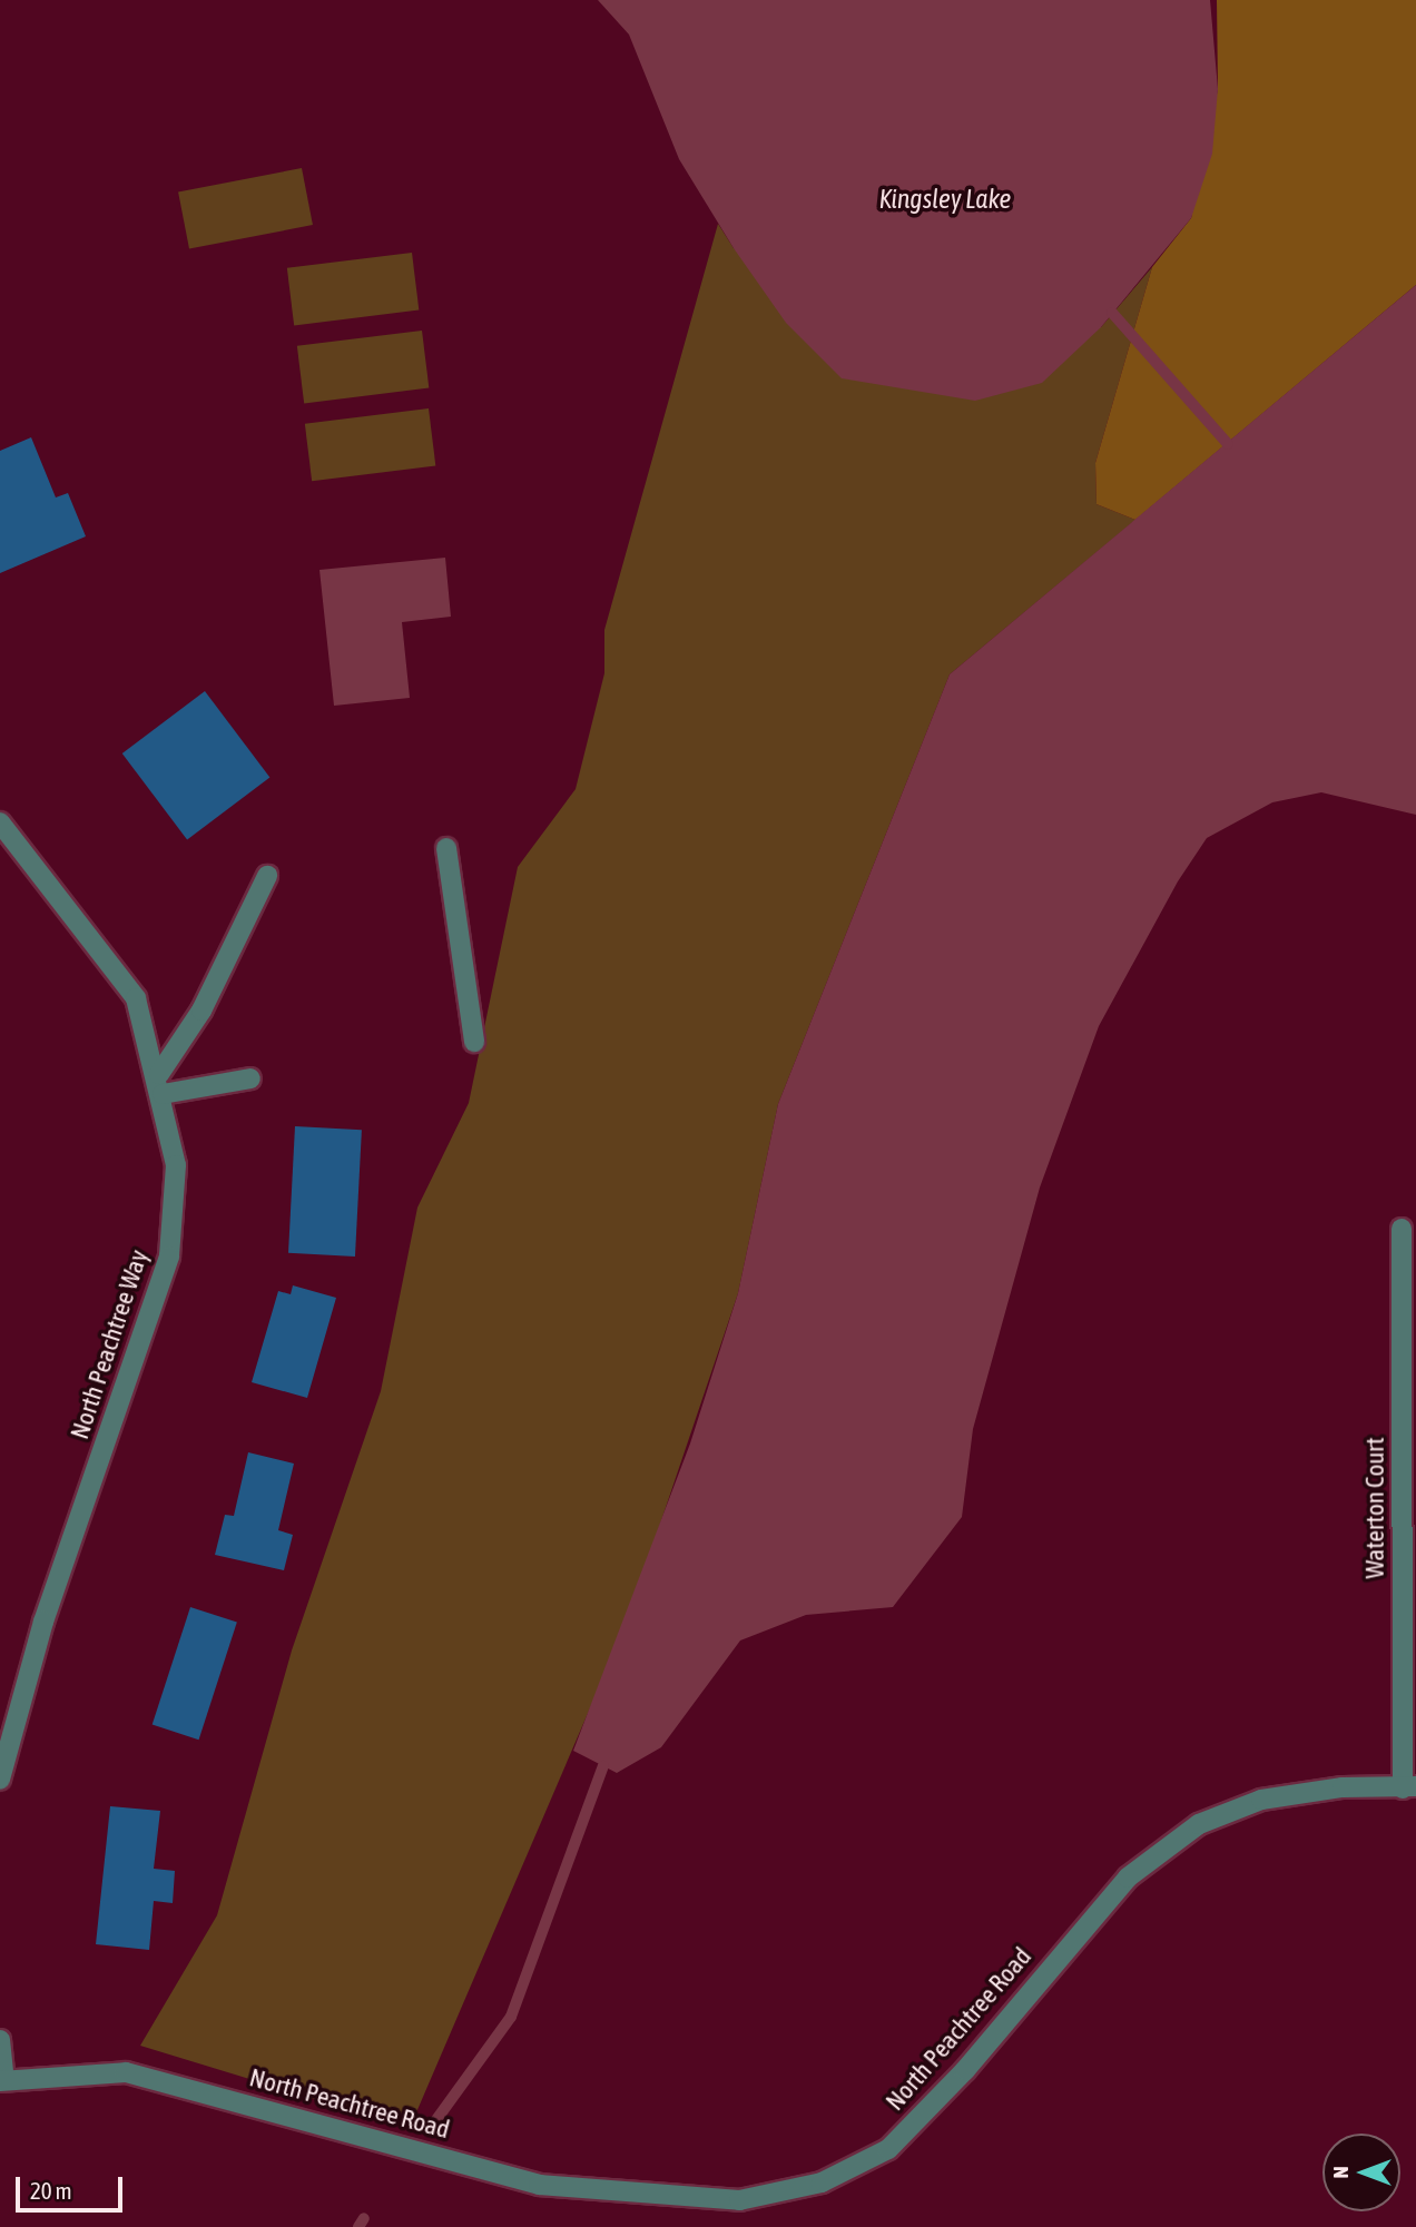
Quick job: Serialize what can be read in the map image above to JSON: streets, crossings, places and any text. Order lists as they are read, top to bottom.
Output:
{
  "streets": {
    "street": ["North Peachtree Way", "Waterton Court", "North Peachtree Road"]
  },
  "crossings": [
    ["Waterton Court", "North Peachtree Road"]
  ],
  "water": ["Kingsley Lake"],
  "scale_bar": "20 m",
  "north": "left"
}
